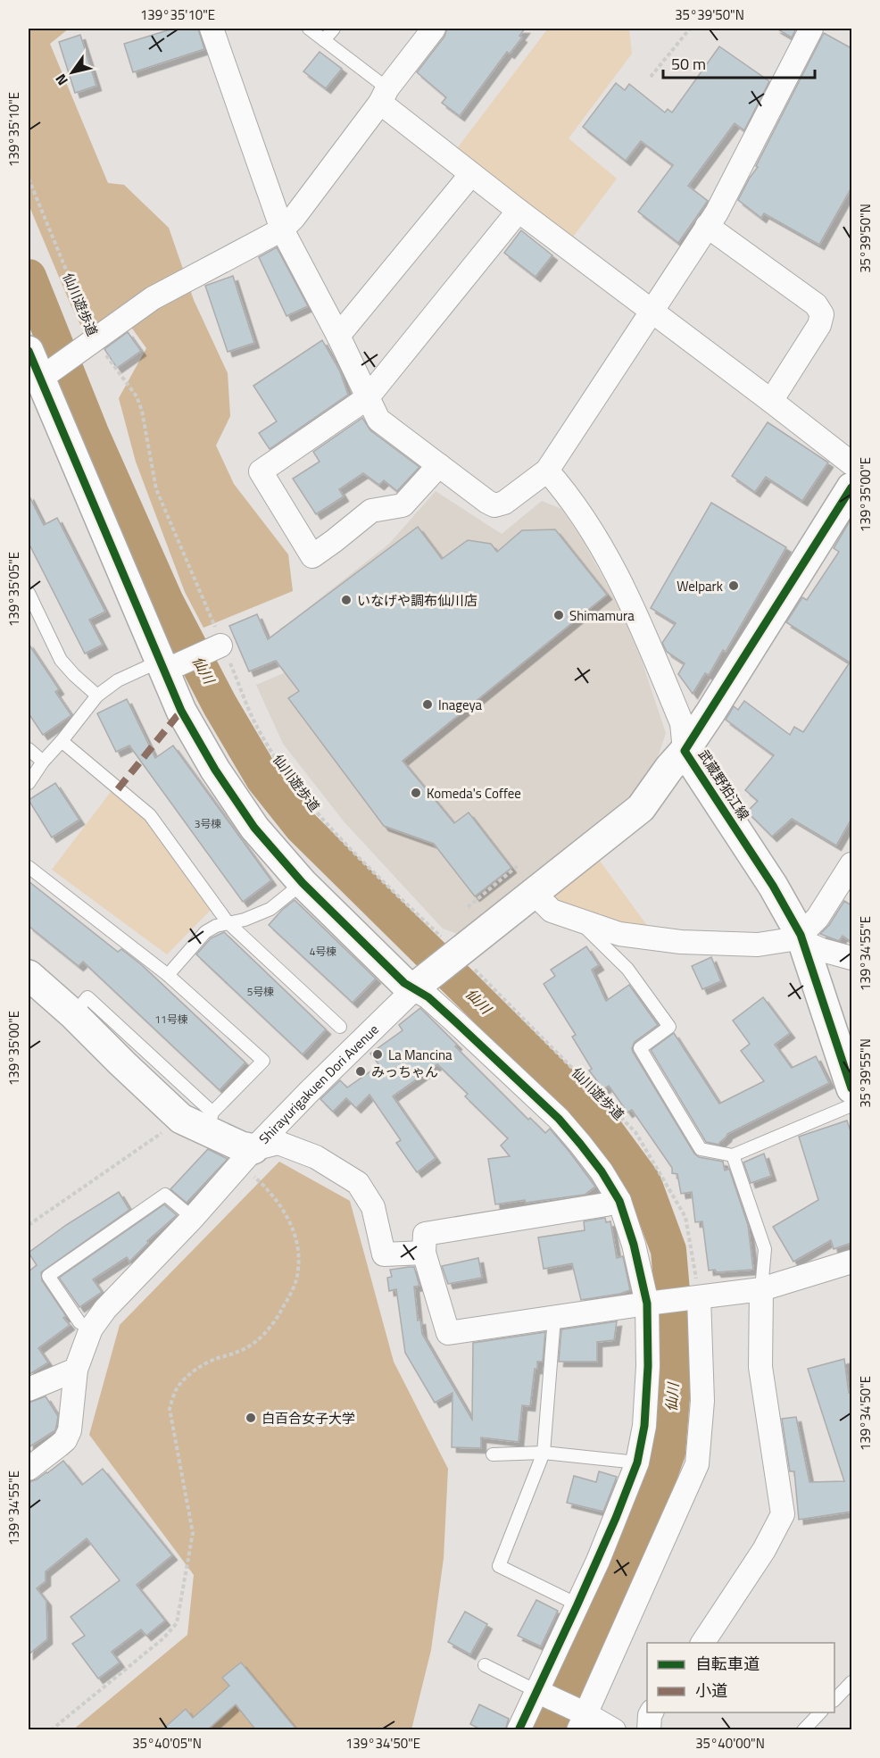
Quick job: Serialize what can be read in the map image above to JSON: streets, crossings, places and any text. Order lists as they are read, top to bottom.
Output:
{
  "streets": {
    "street": ["武蔵野狛江線", "Shirayurigakuen Dori Avenue"],
    "path": ["仙川遊歩道"]
  },
  "crossings": [
    ["仙川遊歩道", "Shirayurigakuen Dori Avenue"],
    ["武蔵野狛江線", "Shirayurigakuen Dori Avenue"]
  ],
  "water": ["仙川"],
  "places": [
    "Welpark",
    "いなげや調布仙川店",
    "Shimamura",
    "Inageya",
    "Komeda's Coffee",
    "La Mancina",
    "みっちゃん",
    "白百合女子大学"
  ],
  "house_numbers": [
    "3号棟",
    "4号棟",
    "5号棟",
    "11号棟"
  ],
  "legend": ["自転車道", "小道"],
  "scale_bar": "50 m",
  "north": "bottom left",
  "coordinates": [
    "139°35'10\"E",
    "35°39'50\"N",
    "139°35'00\"E",
    "139°35'05\"E",
    "139°34'55\"E",
    "35°39'55\"N",
    "139°34'50\"E",
    "35°40'05\"N",
    "35°40'00\"N"
  ]
}
